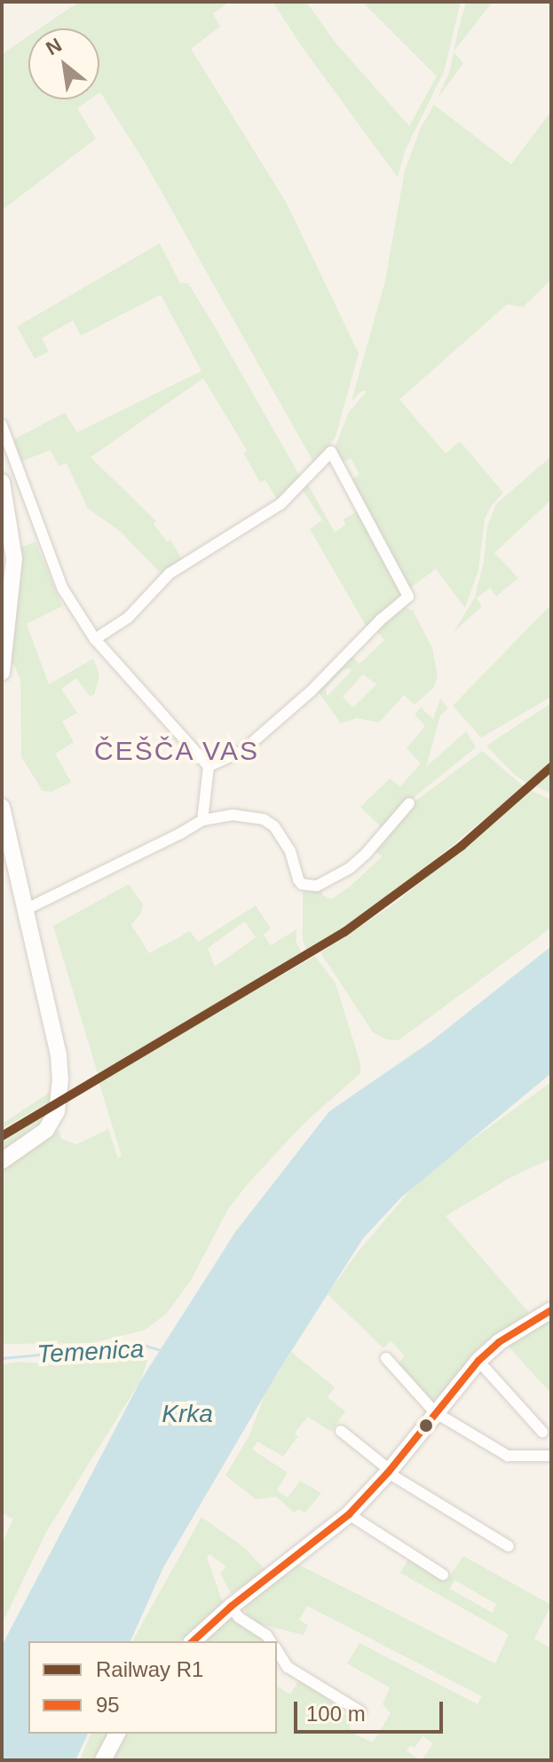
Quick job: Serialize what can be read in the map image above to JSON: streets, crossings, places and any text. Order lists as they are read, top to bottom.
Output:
{
  "districts": ["ČEŠČA VAS"],
  "water": ["Temenica", "Krka"],
  "lines": ["rail line R1", "transit line 95"],
  "legend": ["Railway R1", "95"],
  "scale_bar": "100 m",
  "north": "top left"
}
